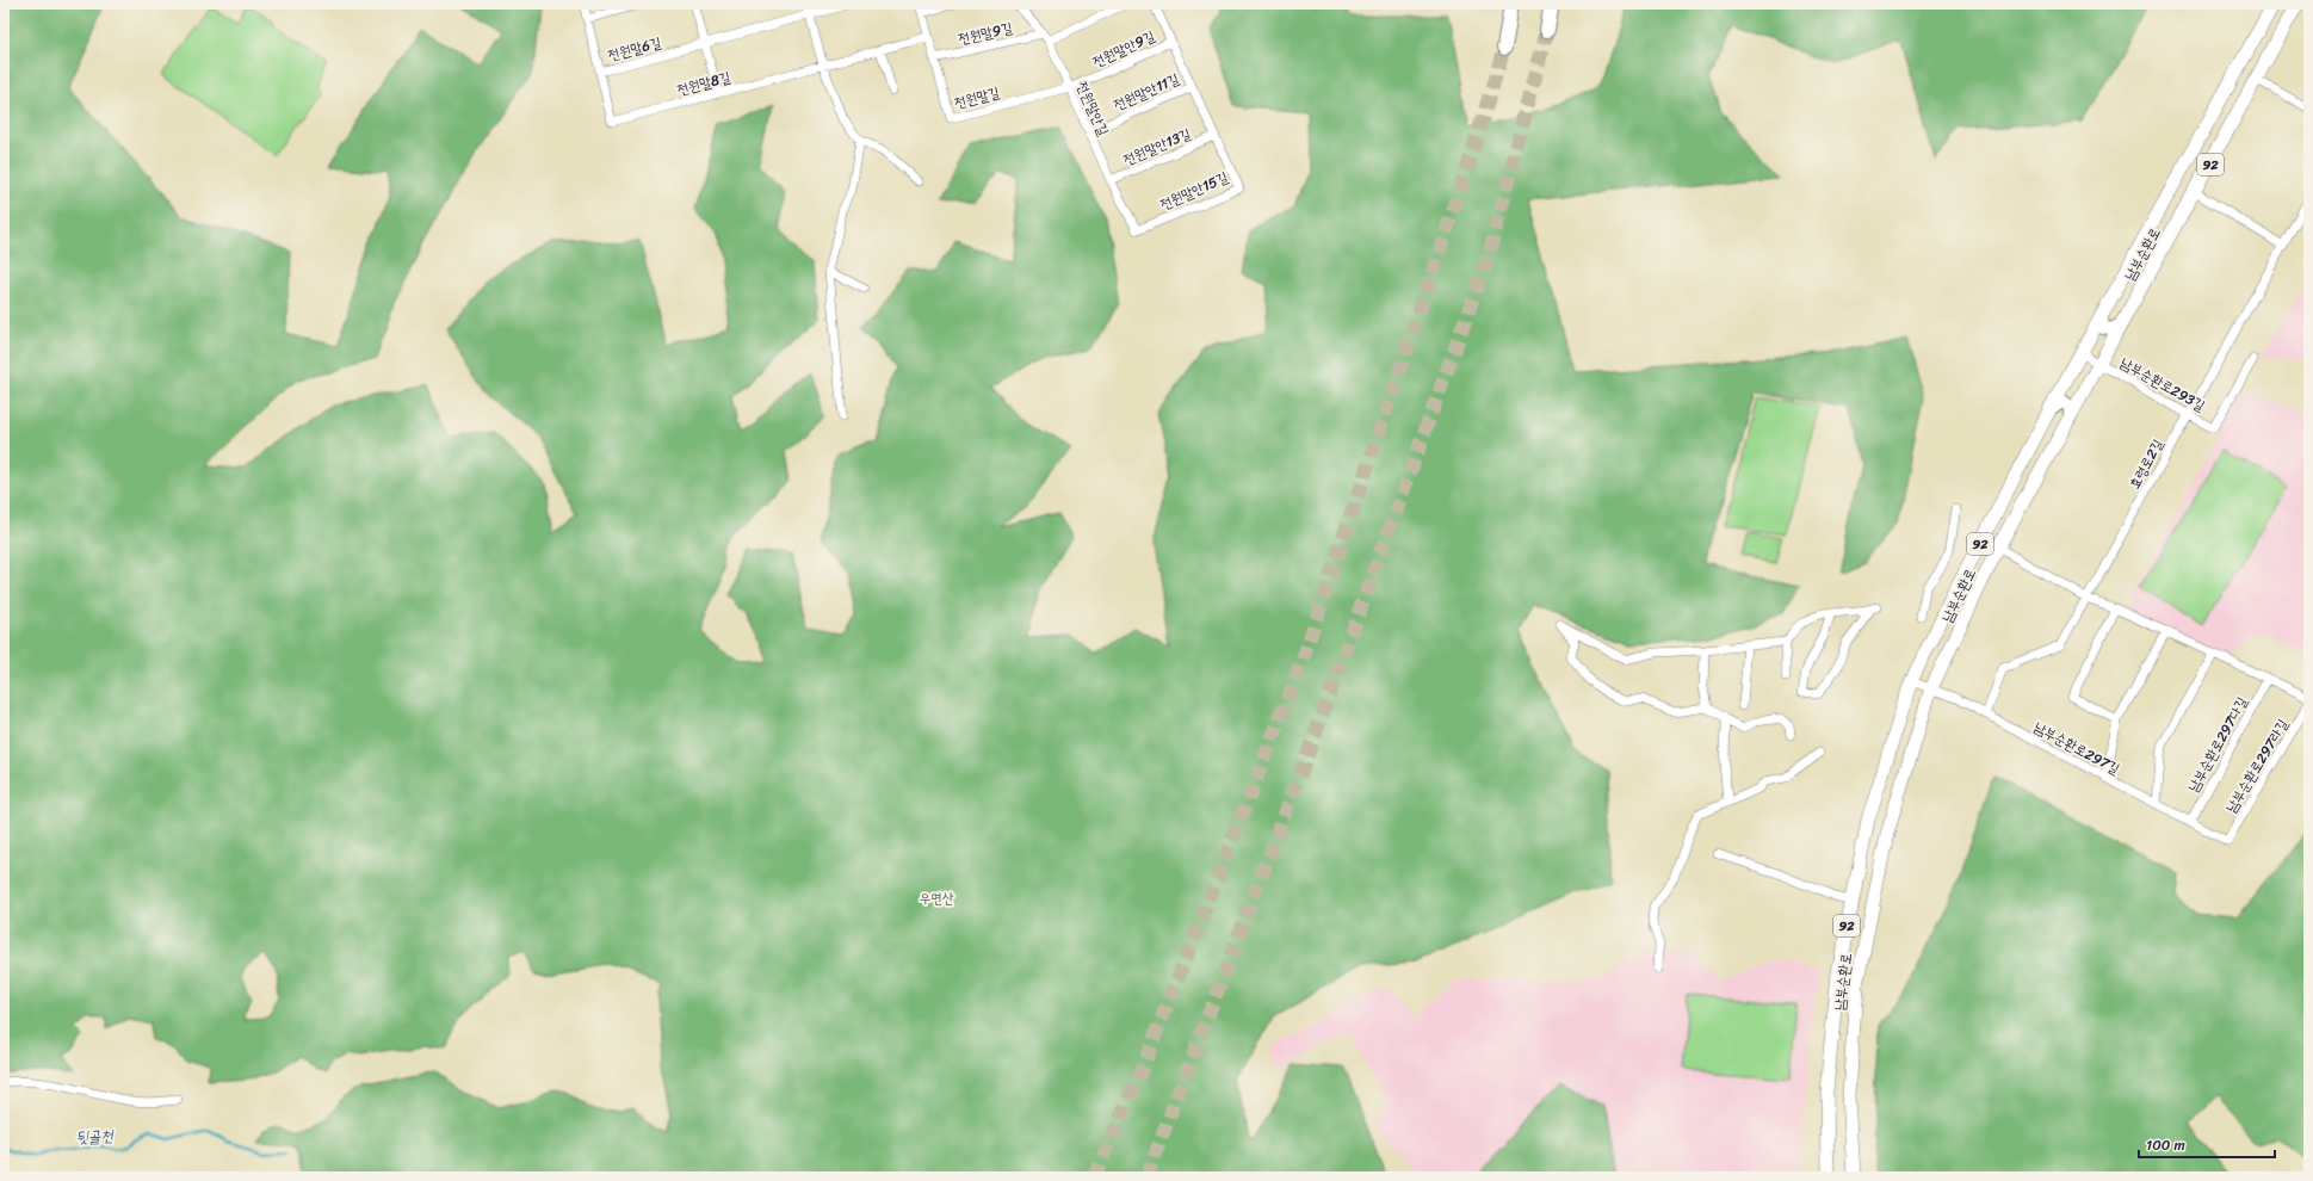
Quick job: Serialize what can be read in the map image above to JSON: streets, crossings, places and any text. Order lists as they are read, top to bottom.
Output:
{
  "streets": {
    "main road": ["92", "남부순환로"],
    "street": [
      "전원말9길",
      "전원말6길",
      "전원말안9길",
      "전원말8길",
      "전원말안11길",
      "전원말길",
      "전원말안길",
      "전원말안13길",
      "전원말안15길",
      "남부순환로293길",
      "효령로2길",
      "남부순환로297다길",
      "남부순환로297길",
      "남부순환로297라길"
    ]
  },
  "crossings": [
    ["전원말9길", "전원말길"],
    ["전원말9길", "전원말안길"],
    ["전원말6길", "전원말8길"],
    ["전원말안9길", "전원말안11길"],
    ["전원말안9길", "전원말길"],
    ["전원말안9길", "전원말안길"],
    ["전원말8길", "전원말길"],
    ["전원말안11길", "전원말안길"],
    ["전원말안11길", "전원말안13길"],
    ["전원말안11길", "전원말안15길"],
    ["전원말길", "전원말안길"],
    ["전원말안길", "전원말안13길"],
    ["전원말안길", "전원말안15길"],
    ["전원말안13길", "전원말안15길"],
    ["남부순환로", "남부순환로293길"],
    ["남부순환로", "남부순환로297길"],
    ["남부순환로293길", "효령로2길"],
    ["효령로2길", "남부순환로297길"],
    ["남부순환로297다길", "남부순환로297길"],
    ["남부순환로297길", "남부순환로297라길"]
  ],
  "water": ["뒷골천"],
  "parks": ["우면산"],
  "scale_bar": "100 m"
}
